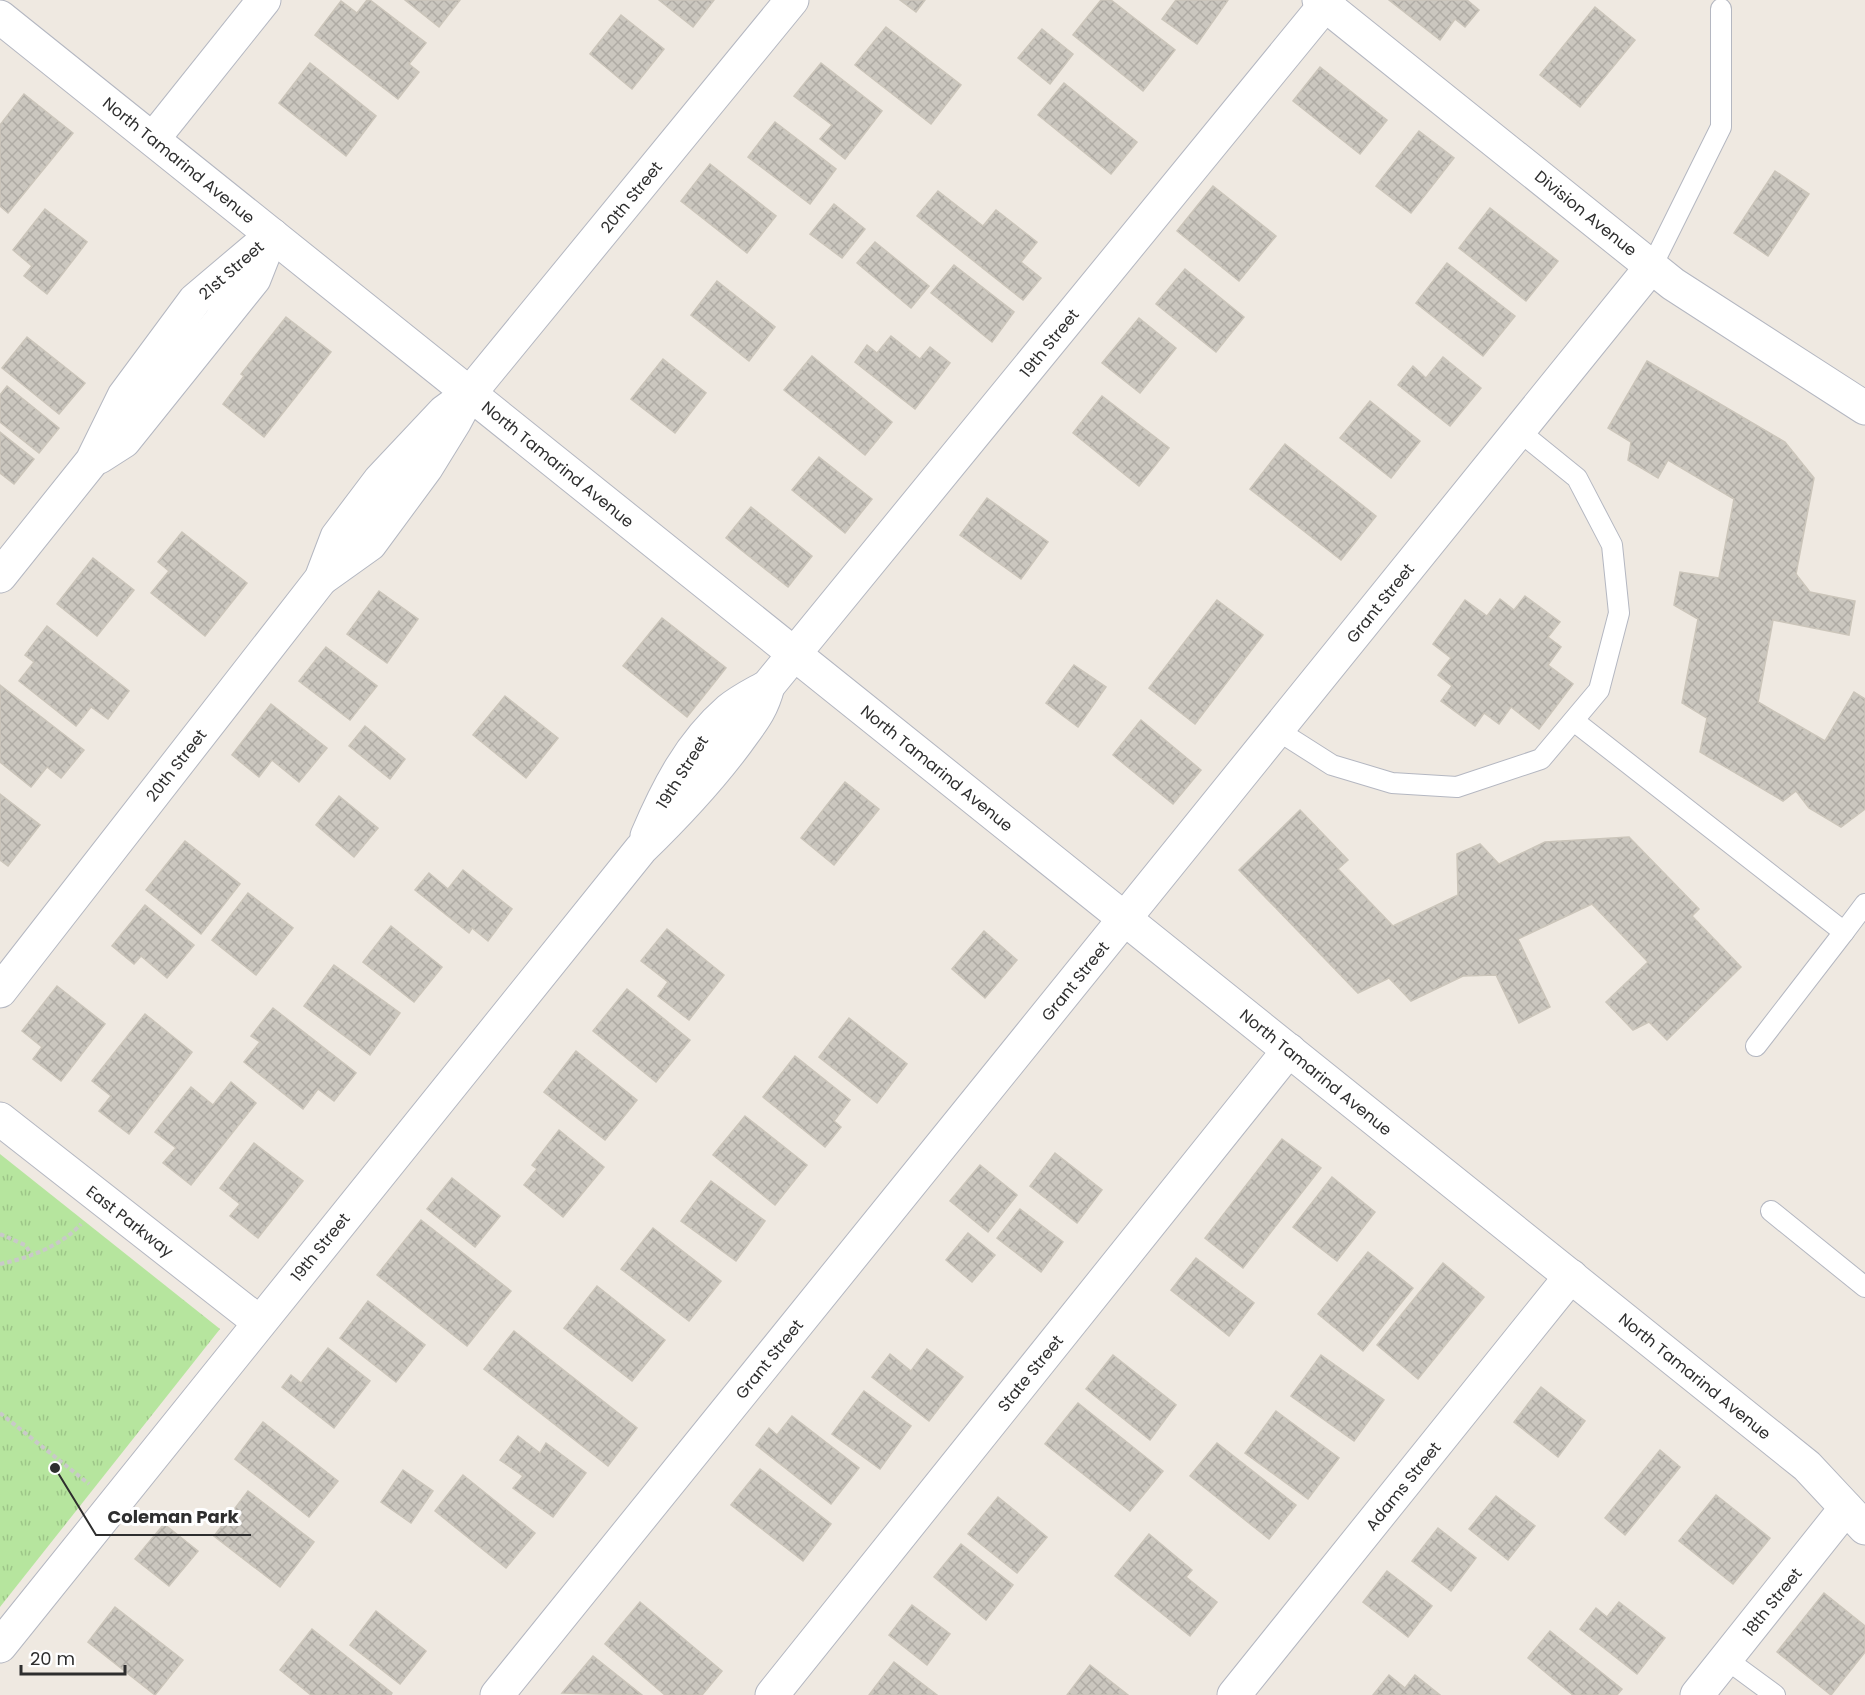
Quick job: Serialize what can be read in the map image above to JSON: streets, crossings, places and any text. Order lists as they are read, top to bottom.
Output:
{
  "streets": {
    "street": [
      "North Tamarind Avenue",
      "20th Street",
      "Division Avenue",
      "21st Street",
      "19th Street",
      "Grant Street",
      "East Parkway",
      "State Street",
      "Adams Street",
      "18th Street"
    ]
  },
  "crossings": [
    ["North Tamarind Avenue", "20th Street"],
    ["North Tamarind Avenue", "21st Street"],
    ["North Tamarind Avenue", "19th Street"],
    ["North Tamarind Avenue", "Grant Street"],
    ["North Tamarind Avenue", "State Street"],
    ["North Tamarind Avenue", "Adams Street"],
    ["North Tamarind Avenue", "18th Street"],
    ["Division Avenue", "19th Street"],
    ["Division Avenue", "Grant Street"],
    ["19th Street", "East Parkway"]
  ],
  "places": ["Coleman Park"],
  "scale_bar": "20 m"
}
